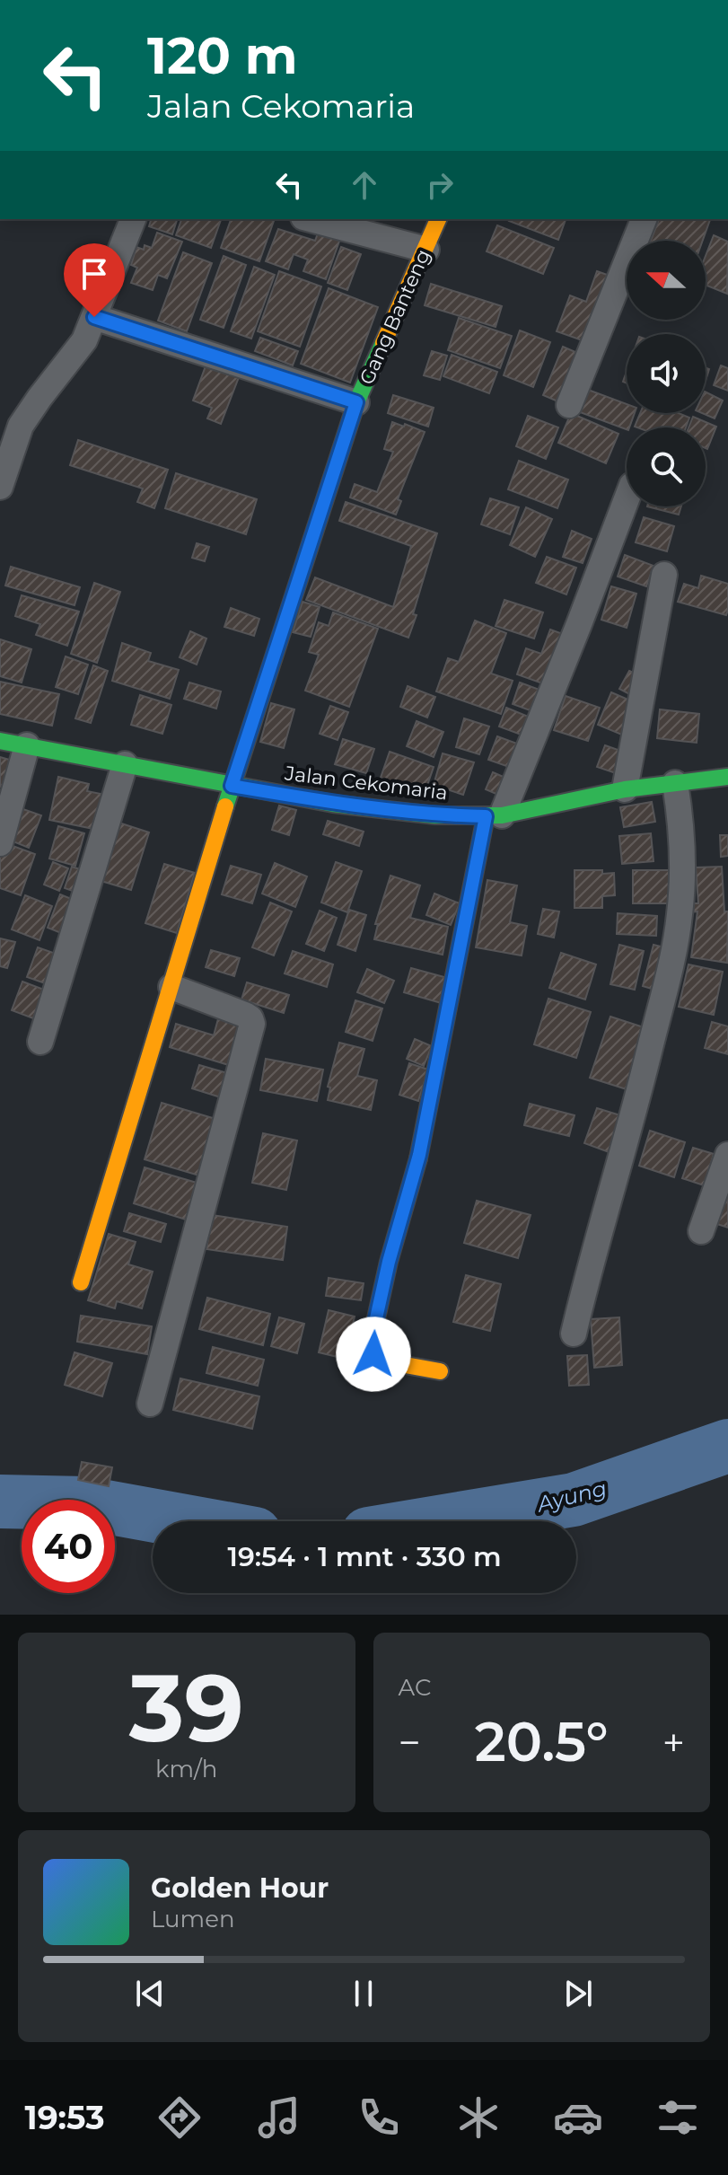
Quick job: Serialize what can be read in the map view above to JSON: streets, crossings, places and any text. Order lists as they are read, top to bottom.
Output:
{
  "streets": {
    "street": ["Gang Banteng", "Jalan Cekomaria"]
  },
  "crossings": [
    ["Gang Banteng", "Jalan Cekomaria"]
  ],
  "water": ["Ayung"],
  "north": "left",
  "page": {
    "turn": ["120 m", "Jalan Cekomaria"],
    "limit": "40",
    "trip": "19:54 · 1 mnt · 330 m",
    "tile": [
      ["39", "km/h"],
      "AC"
    ],
    "heat": ["−", "20.5°", "+"],
    "song": ["Golden Hour", "Lumen"],
    "tabs": "19:53"
  }
}
